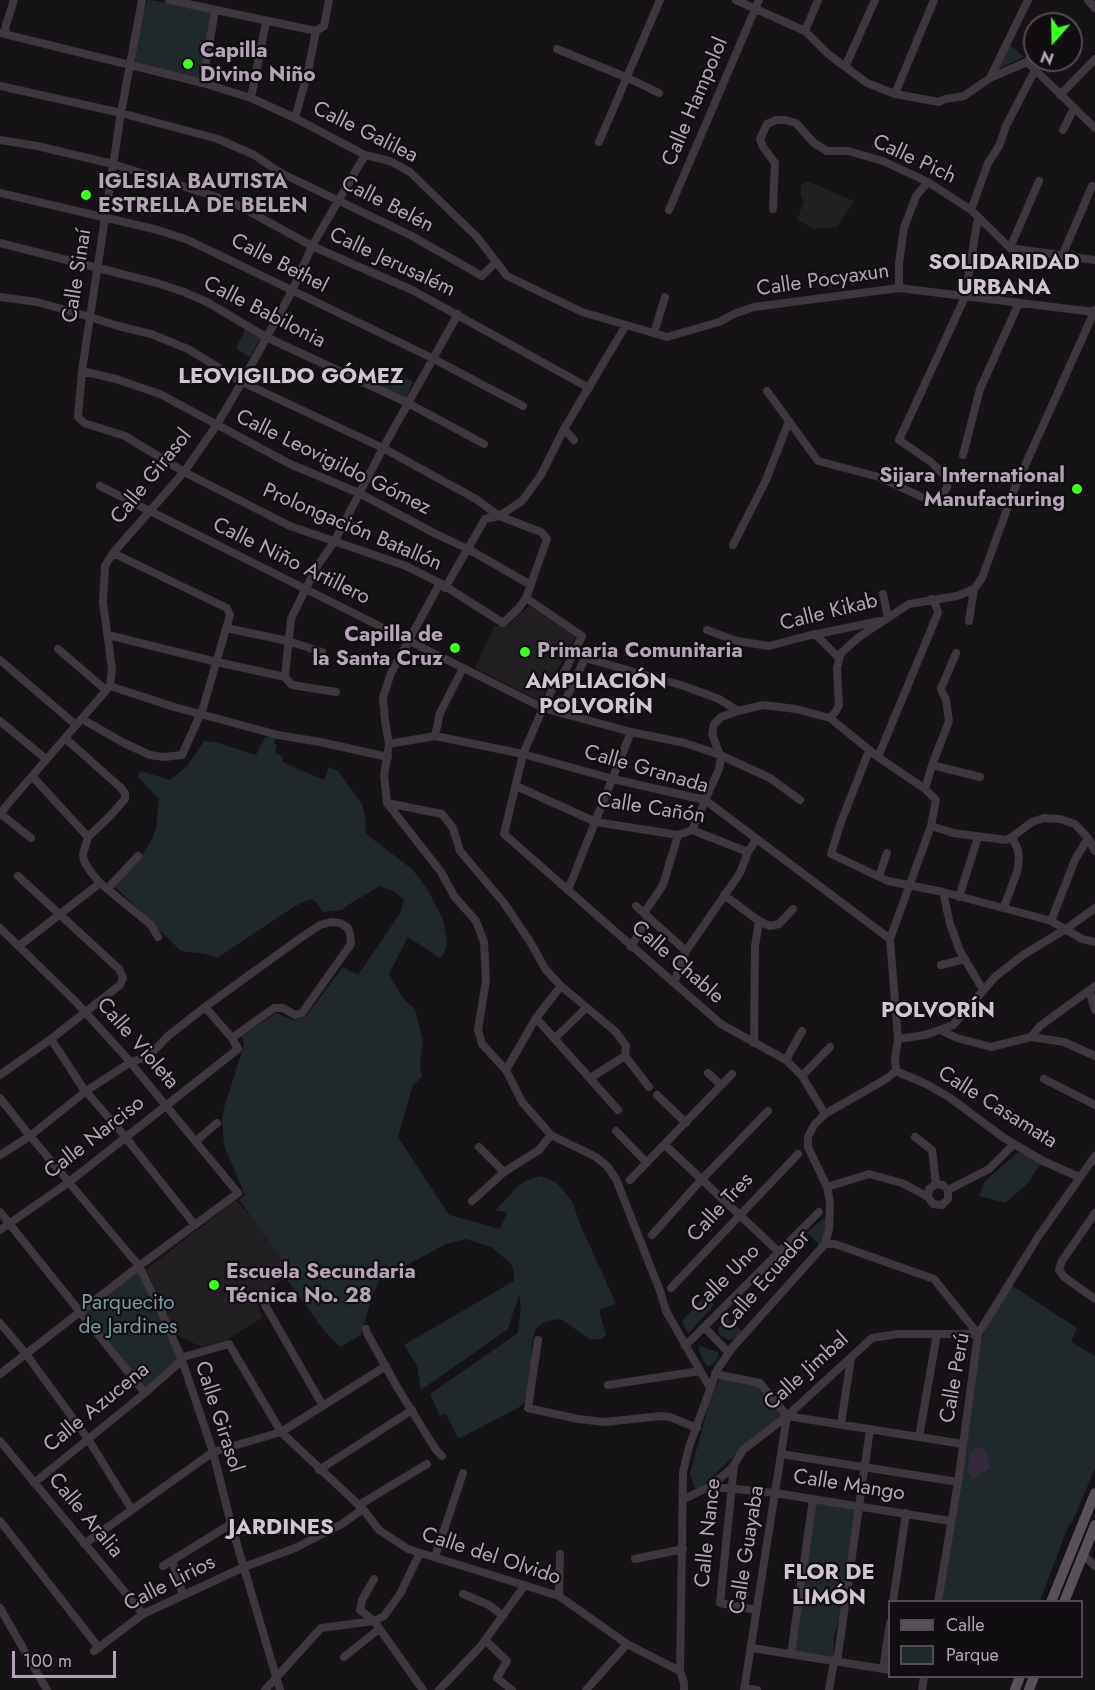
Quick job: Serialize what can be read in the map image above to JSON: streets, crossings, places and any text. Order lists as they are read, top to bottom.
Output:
{
  "streets": {
    "street": [
      "Calle Hampolol",
      "Calle Galilea",
      "Calle Pich",
      "Calle Belén",
      "Calle Jerusalém",
      "Calle Bethel",
      "Calle Sinaí",
      "Calle Pocyaxun",
      "Calle Babilonia",
      "Calle Leovigildo Gómez",
      "Calle Girasol",
      "Prolongación Batallón",
      "Calle Niño Artillero",
      "Calle Kikab",
      "Calle Granada",
      "Calle Cañón",
      "Calle Chable",
      "Calle Violeta",
      "Calle Casamata",
      "Calle Narciso",
      "Calle Tres",
      "Calle Uno",
      "Calle Ecuador",
      "Calle Jimbal",
      "Calle Perú",
      "Calle Azucena",
      "Calle Mango",
      "Calle Aralia",
      "Calle Nance",
      "Calle Guayaba",
      "Calle del Olvido",
      "Calle Lirios"
    ]
  },
  "crossings": [
    ["Calle Galilea", "Calle Belén"],
    ["Calle Galilea", "Calle Sinaí"],
    ["Calle Galilea", "Calle Pocyaxun"],
    ["Calle Galilea", "Calle Girasol"],
    ["Calle Belén", "Calle Sinaí"],
    ["Calle Belén", "Calle Girasol"],
    ["Calle Jerusalém", "Calle Sinaí"],
    ["Calle Jerusalém", "Calle Girasol"],
    ["Calle Bethel", "Calle Sinaí"],
    ["Calle Bethel", "Calle Girasol"],
    ["Calle Sinaí", "Calle Babilonia"],
    ["Calle Sinaí", "Calle Leovigildo Gómez"],
    ["Calle Sinaí", "Prolongación Batallón"],
    ["Calle Babilonia", "Calle Girasol"],
    ["Calle Leovigildo Gómez", "Calle Girasol"],
    ["Calle Girasol", "Prolongación Batallón"],
    ["Calle Girasol", "Calle Niño Artillero"],
    ["Calle Girasol", "Calle Narciso"],
    ["Calle Girasol", "Calle Azucena"],
    ["Calle Girasol", "Calle Lirios"],
    ["Calle Cañón", "Calle Chable"],
    ["Calle Chable", "Calle Ecuador"],
    ["Calle Violeta", "Calle Narciso"],
    ["Calle Casamata", "Calle Ecuador"],
    ["Calle Casamata", "Calle Perú"],
    ["Calle Ecuador", "Calle Jimbal"],
    ["Calle Ecuador", "Calle del Olvido"],
    ["Calle Jimbal", "Calle Perú"],
    ["Calle Jimbal", "Calle Mango"],
    ["Calle Jimbal", "Calle Nance"],
    ["Calle Jimbal", "Calle Guayaba"],
    ["Calle Perú", "Calle Mango"],
    ["Calle Azucena", "Calle Aralia"],
    ["Calle Azucena", "Calle del Olvido"],
    ["Calle Mango", "Calle Nance"],
    ["Calle Mango", "Calle Guayaba"],
    ["Calle Aralia", "Calle Lirios"],
    ["Calle Nance", "Calle Guayaba"],
    ["Calle del Olvido", "Calle Lirios"]
  ],
  "districts": [
    "SOLIDARIDAD URBANA",
    "LEOVIGILDO GÓMEZ",
    "AMPLIACIÓN POLVORÍN",
    "POLVORÍN",
    "JARDINES",
    "FLOR DE LIMÓN"
  ],
  "parks": ["Parquecito de Jardines"],
  "places": [
    "Capilla Divino Niño",
    "IGLESIA BAUTISTA ESTRELLA DE BELEN",
    "Sijara International Manufacturing",
    "Capilla de la Santa Cruz",
    "Primaria Comunitaria",
    "Escuela Secundaria Técnica No. 28"
  ],
  "legend": ["Calle", "Parque"],
  "scale_bar": "100 m",
  "north": "bottom"
}
